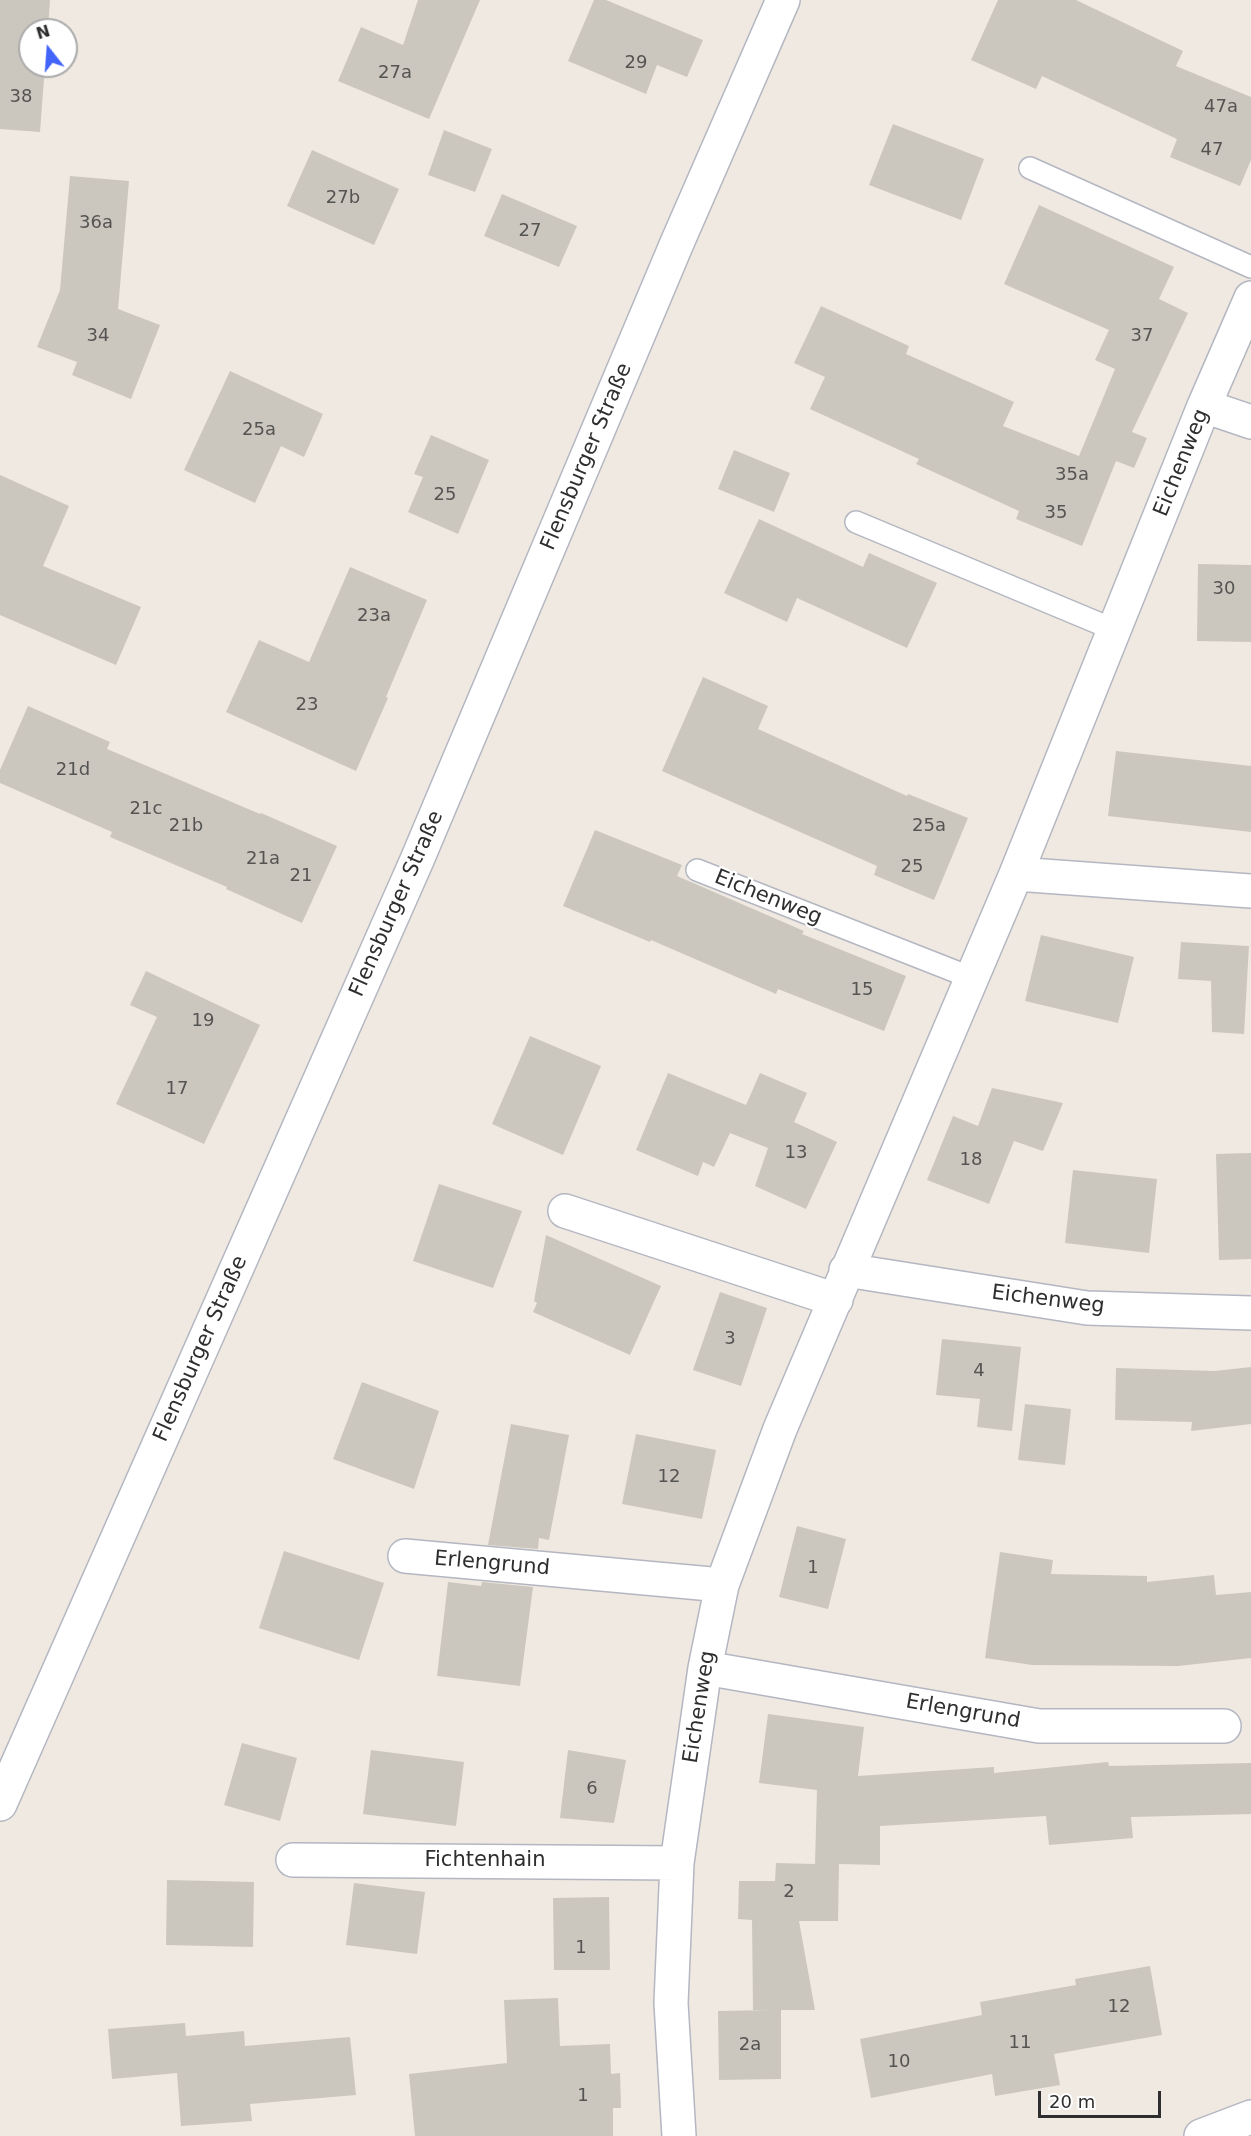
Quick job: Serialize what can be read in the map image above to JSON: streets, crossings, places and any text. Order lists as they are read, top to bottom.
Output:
{
  "streets": {
    "street": [
      "Flensburger Straße",
      "Eichenweg",
      "Erlengrund",
      "Fichtenhain"
    ]
  },
  "crossings": [
    ["Eichenweg", "Erlengrund"],
    ["Eichenweg", "Fichtenhain"]
  ],
  "house_numbers": [
    "29",
    "27a",
    "38",
    "47a",
    "47",
    "27b",
    "36a",
    "27",
    "34",
    "37",
    "25a",
    "35a",
    "25",
    "35",
    "30",
    "23a",
    "23",
    "21d",
    "21c",
    "21b",
    "25a",
    "21a",
    "25",
    "21",
    "15",
    "19",
    "17",
    "13",
    "18",
    "3",
    "4",
    "12",
    "1",
    "6",
    "2",
    "1",
    "12",
    "11",
    "2a",
    "10",
    "1"
  ],
  "scale_bar": "20 m",
  "north": "top"
}
